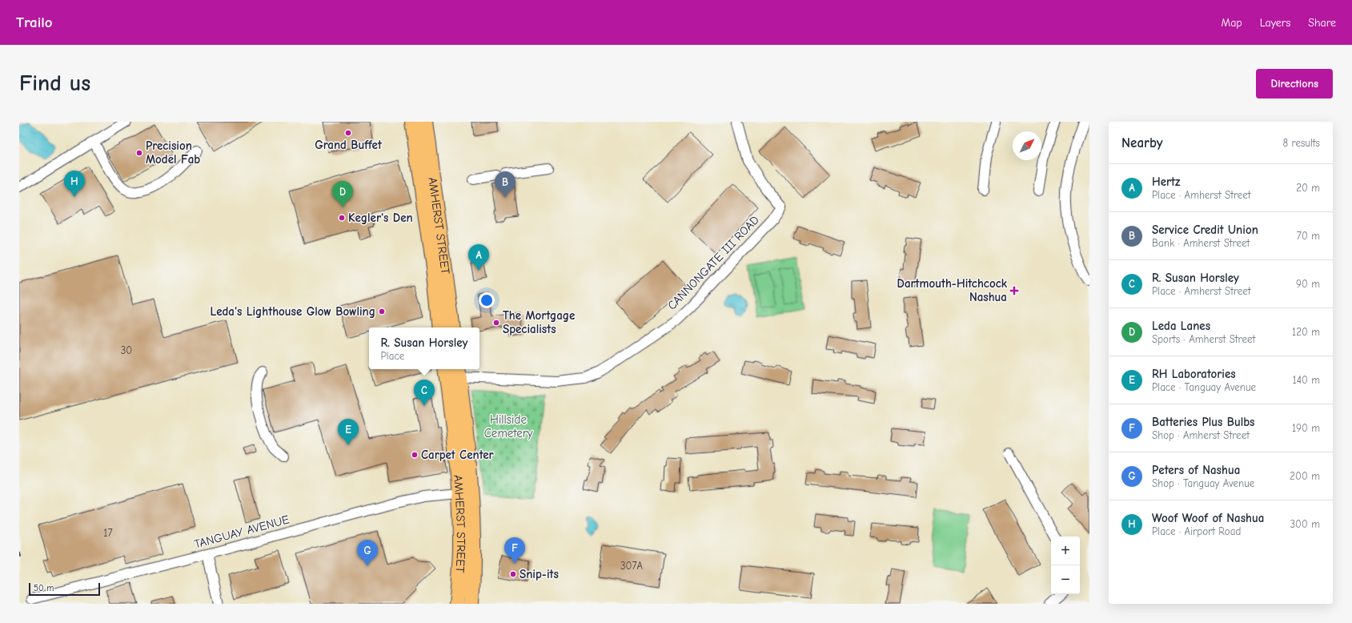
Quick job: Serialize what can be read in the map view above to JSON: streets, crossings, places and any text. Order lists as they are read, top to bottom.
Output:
{
  "streets": {
    "highway": ["AMHERST STREET"],
    "street": ["CANNONGATE III ROAD", "TANGUAY AVENUE"]
  },
  "crossings": [
    ["AMHERST STREET", "CANNONGATE III ROAD"],
    ["AMHERST STREET", "TANGUAY AVENUE"]
  ],
  "parks": ["Hillside Cemetery"],
  "places": {
    "other": [
      "Grand Buffet",
      "Precision Model Fab",
      "Kegler's Den",
      "Leda's Lighthouse Glow Bowling",
      "The Mortgage Specialists",
      "Carpet Center",
      "Snip-its"
    ],
    "health": ["Dartmouth-Hitchcock Nashua"]
  },
  "house_numbers": ["30", "17", "307A"],
  "scale_bar": "50 m",
  "north": "top right",
  "page": {
    "header": "Trailo",
    "nav": ["Map", "Layers", "Share"],
    "buttons": "Directions",
    "title": "Find us",
    "heading": ["Nearby", "8 results"],
    "list": [
      {
        "mark": "A",
        "name": "Hertz",
        "note": "Place · Amherst Street",
        "value": "20 m"
      },
      {
        "mark": "B",
        "name": "Service Credit Union",
        "note": "Bank · Amherst Street",
        "value": "70 m"
      },
      {
        "mark": "C",
        "name": "R. Susan Horsley",
        "note": "Place · Amherst Street",
        "value": "90 m"
      },
      {
        "mark": "D",
        "name": "Leda Lanes",
        "note": "Sports · Amherst Street",
        "value": "120 m"
      },
      {
        "mark": "E",
        "name": "RH Laboratories",
        "note": "Place · Tanguay Avenue",
        "value": "140 m"
      },
      {
        "mark": "F",
        "name": "Batteries Plus Bulbs",
        "note": "Shop · Amherst Street",
        "value": "190 m"
      },
      {
        "mark": "G",
        "name": "Peters of Nashua",
        "note": "Shop · Tanguay Avenue",
        "value": "200 m"
      },
      {
        "mark": "H",
        "name": "Woof Woof of Nashua",
        "note": "Place · Airport Road",
        "value": "300 m"
      }
    ],
    "pins": [
      "H",
      "B",
      "D",
      "A",
      "C",
      "E",
      "F",
      "G"
    ],
    "popup": ["R. Susan Horsley", "Place"],
    "map_buttons": ["+", "−"],
    "scale": "50 m"
  }
}
